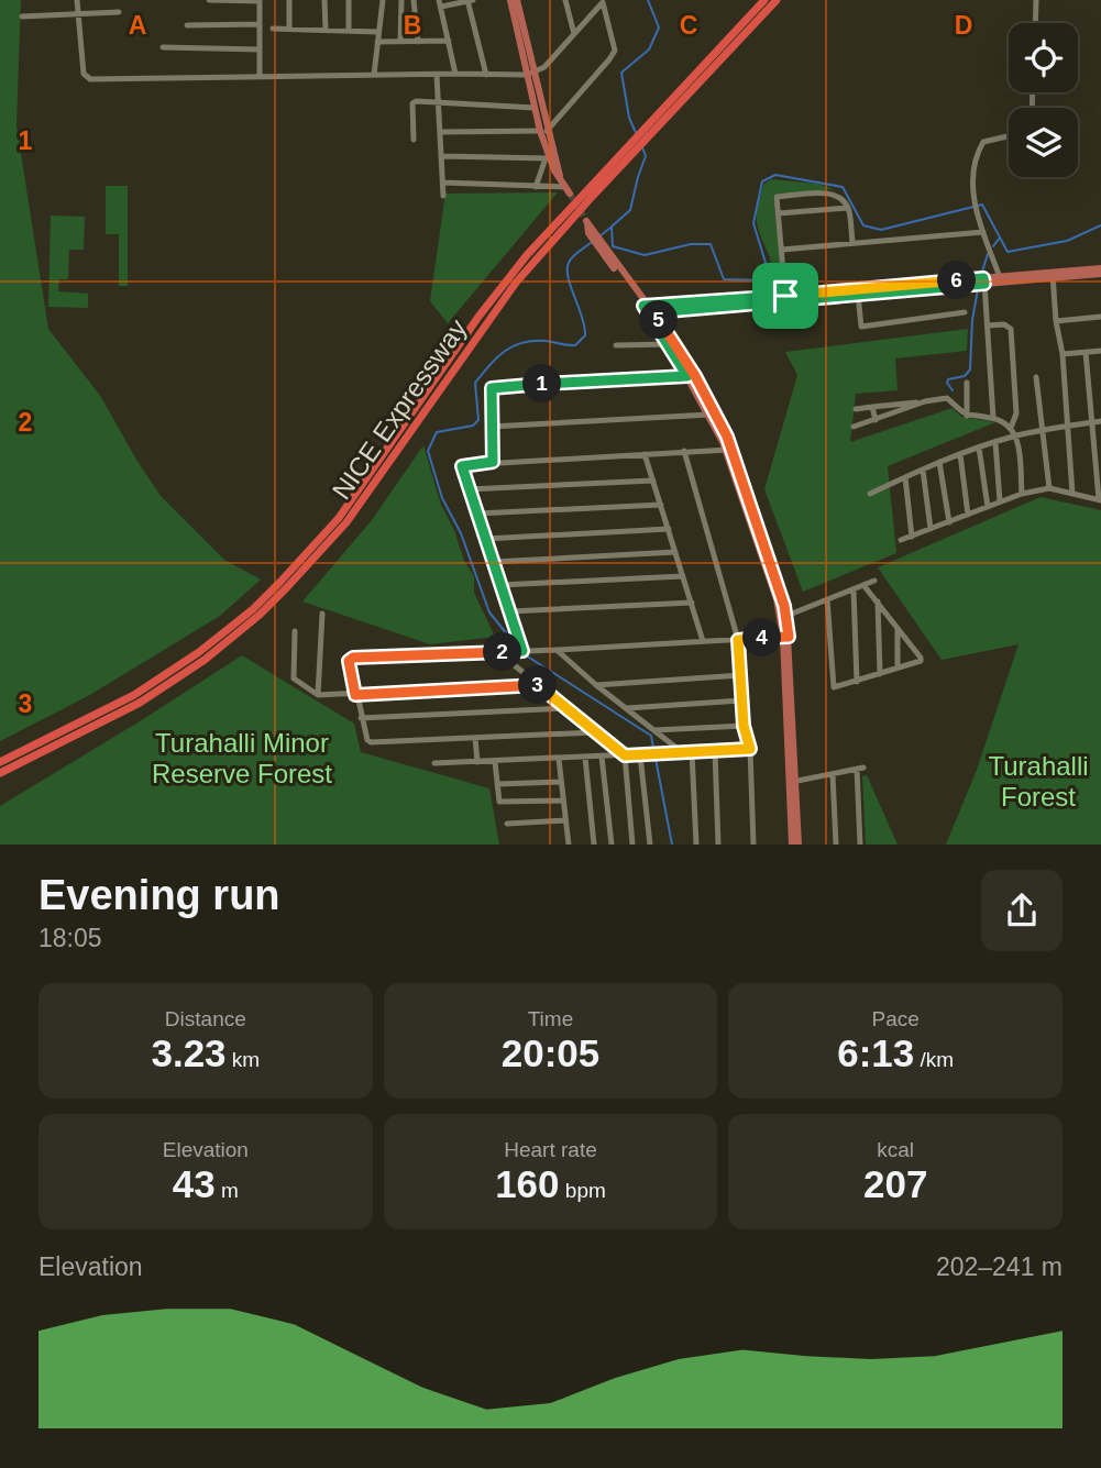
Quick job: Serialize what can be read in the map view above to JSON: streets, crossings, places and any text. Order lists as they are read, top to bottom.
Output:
{
  "streets": {
    "highway": ["NICE Expressway"]
  },
  "parks": ["Turahalli Minor Reserve Forest", "Turahalli Forest"],
  "page": {
    "pins": [
      "6",
      "5",
      "1",
      "4",
      "2",
      "3"
    ],
    "heading": ["Evening run", "18:05"],
    "stats": [
      ["Distance", "3.23 km"],
      ["Time", "20:05"],
      ["Pace", "6:13 /km"],
      ["Elevation", "43 m"],
      ["Heart rate", "160 bpm"],
      ["kcal", "207"]
    ],
    "chart": ["Elevation", "202–241 m"]
  },
  "grid": {
    "columns": [
      "A",
      "B",
      "C",
      "D"
    ],
    "rows": ["1", "2", "3"]
  }
}
